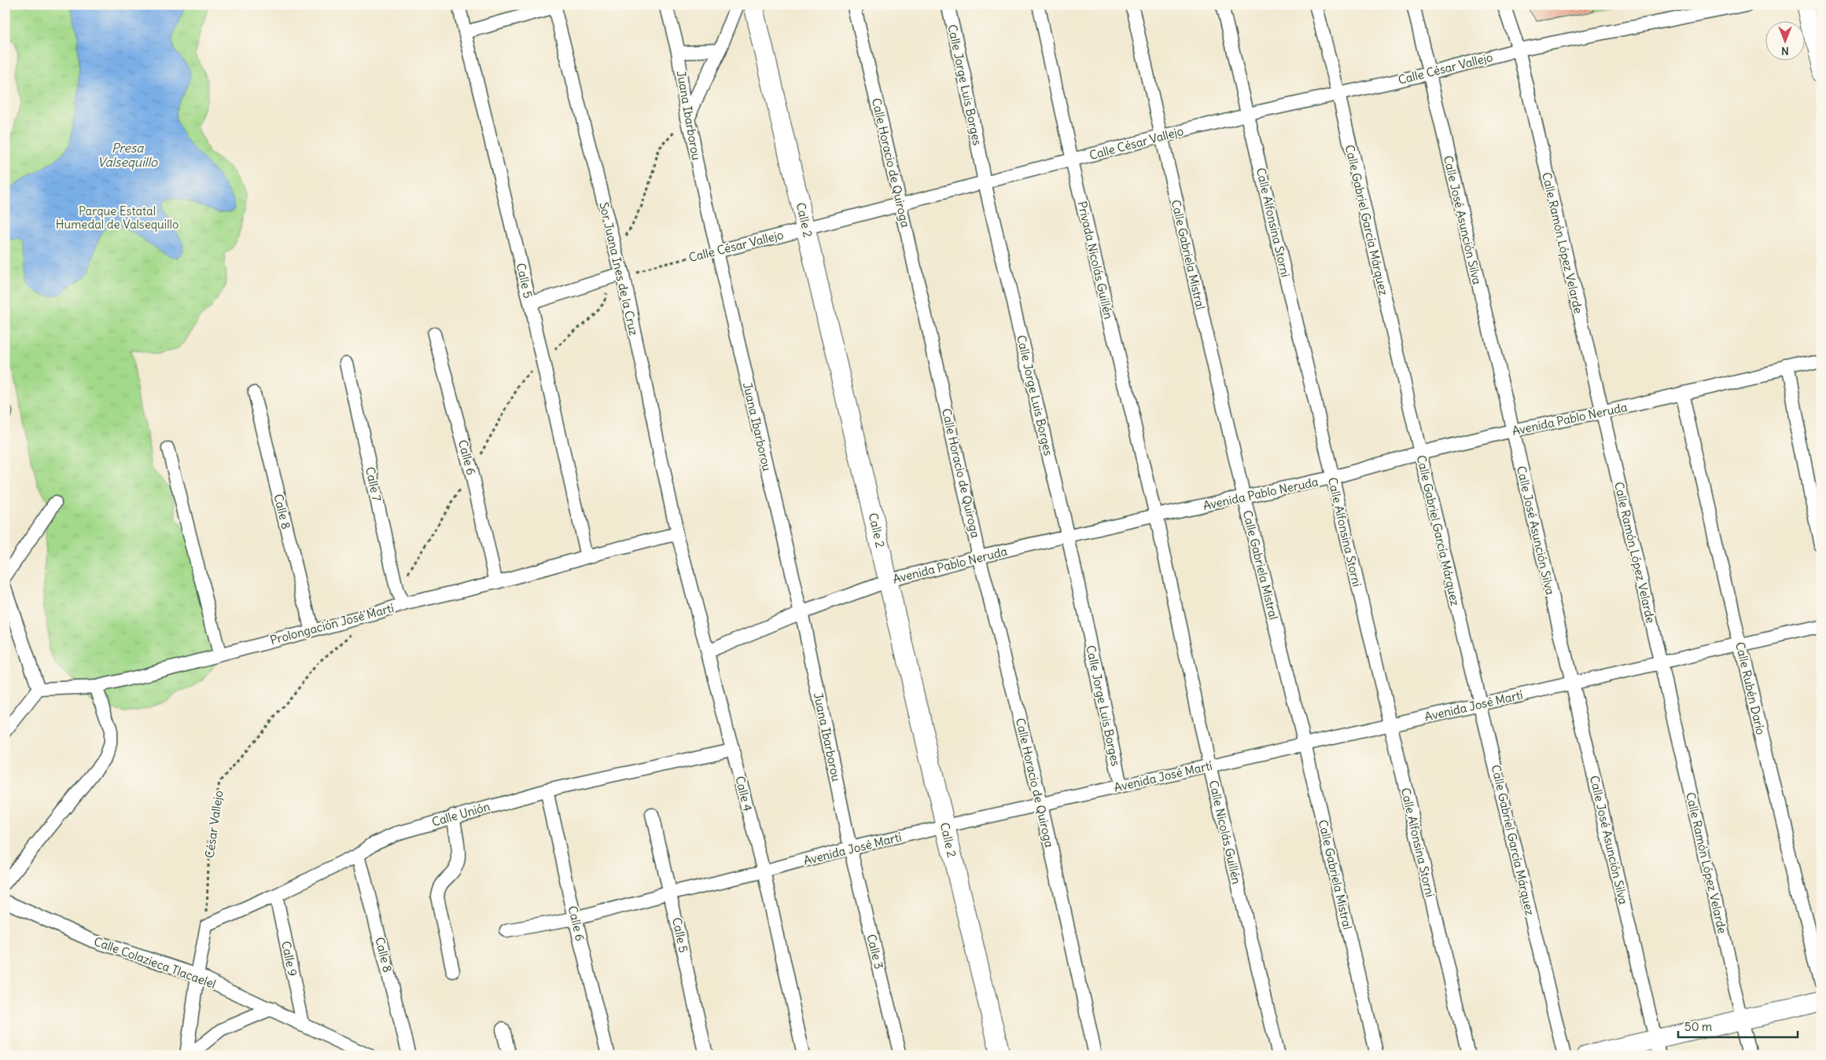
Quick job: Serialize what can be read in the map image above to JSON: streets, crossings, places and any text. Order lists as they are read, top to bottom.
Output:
{
  "streets": {
    "street": [
      "Calle César Vallejo",
      "Calle Jorge Luis Borges",
      "Juana Ibarborou",
      "Calle Horacio de Quiroga",
      "Calle 2",
      "Calle Gabriel García Márquez",
      "Calle José Asunción Silva",
      "Calle Alfonsina Storni",
      "Calle Ramón López Velarde",
      "Calle Gabriela Mistral",
      "Privada Nicolás Guillén",
      "Sor Juana Ines de la Cruz",
      "Calle 5",
      "Avenida Pablo Neruda",
      "Calle 6",
      "Calle 7",
      "Calle 8",
      "Prolongación José Martí",
      "Calle Rubén Darío",
      "Avenida José Martí",
      "Calle 4",
      "Calle Unión",
      "Calle Nicolás Guillén",
      "Calle 3",
      "Calle 9",
      "Calle Colazieca Tlacaelel"
    ],
    "path": ["César Vallejo"]
  },
  "crossings": [
    ["Calle César Vallejo", "Calle Jorge Luis Borges"],
    ["Calle César Vallejo", "Juana Ibarborou"],
    ["Calle César Vallejo", "Calle Horacio de Quiroga"],
    ["Calle César Vallejo", "Calle 2"],
    ["Calle César Vallejo", "Calle Gabriel García Márquez"],
    ["Calle César Vallejo", "Calle José Asunción Silva"],
    ["Calle César Vallejo", "Calle Alfonsina Storni"],
    ["Calle César Vallejo", "Calle Ramón López Velarde"],
    ["Calle César Vallejo", "Calle Gabriela Mistral"],
    ["Calle César Vallejo", "Privada Nicolás Guillén"],
    ["Calle César Vallejo", "Sor Juana Ines de la Cruz"],
    ["Calle Jorge Luis Borges", "Avenida Pablo Neruda"],
    ["Calle Jorge Luis Borges", "Avenida José Martí"],
    ["Juana Ibarborou", "Avenida Pablo Neruda"],
    ["Juana Ibarborou", "Avenida José Martí"],
    ["Juana Ibarborou", "Calle 3"],
    ["Calle Horacio de Quiroga", "Avenida Pablo Neruda"],
    ["Calle Horacio de Quiroga", "Avenida José Martí"],
    ["Calle 2", "Avenida Pablo Neruda"],
    ["Calle 2", "Avenida José Martí"],
    ["Calle Gabriel García Márquez", "Avenida Pablo Neruda"],
    ["Calle Gabriel García Márquez", "Avenida José Martí"],
    ["Calle José Asunción Silva", "Avenida Pablo Neruda"],
    ["Calle José Asunción Silva", "Avenida José Martí"],
    ["Calle Alfonsina Storni", "Avenida Pablo Neruda"],
    ["Calle Alfonsina Storni", "Avenida José Martí"],
    ["Calle Ramón López Velarde", "Avenida Pablo Neruda"],
    ["Calle Ramón López Velarde", "Avenida José Martí"],
    ["Calle Gabriela Mistral", "Avenida Pablo Neruda"],
    ["Calle Gabriela Mistral", "Avenida José Martí"],
    ["Privada Nicolás Guillén", "Avenida Pablo Neruda"],
    ["Privada Nicolás Guillén", "Calle Nicolás Guillén"],
    ["Sor Juana Ines de la Cruz", "Prolongación José Martí"],
    ["Sor Juana Ines de la Cruz", "Calle 4"],
    ["Calle 5", "Prolongación José Martí"],
    ["Calle 5", "Avenida José Martí"],
    ["Avenida Pablo Neruda", "Calle Rubén Darío"],
    ["Avenida Pablo Neruda", "Calle 4"],
    ["Avenida Pablo Neruda", "Calle Nicolás Guillén"],
    ["Calle 6", "Prolongación José Martí"],
    ["Calle 6", "Avenida José Martí"],
    ["Calle 6", "Calle Unión"],
    ["Calle 7", "Prolongación José Martí"],
    ["Calle 8", "Prolongación José Martí"],
    ["Calle 8", "Calle Unión"],
    ["Prolongación José Martí", "Calle 4"],
    ["Calle Rubén Darío", "Avenida José Martí"],
    ["Avenida José Martí", "Calle 4"],
    ["Avenida José Martí", "Calle Nicolás Guillén"],
    ["Avenida José Martí", "Calle 3"],
    ["Calle 4", "Calle Unión"],
    ["Calle Unión", "César Vallejo"],
    ["Calle Unión", "Calle 9"],
    ["Calle 9", "Calle Colazieca Tlacaelel"]
  ],
  "water": ["Presa Valsequillo"],
  "parks": ["Parque Estatal Humedal de Valsequillo"],
  "scale_bar": "50 m",
  "north": "bottom"
}
